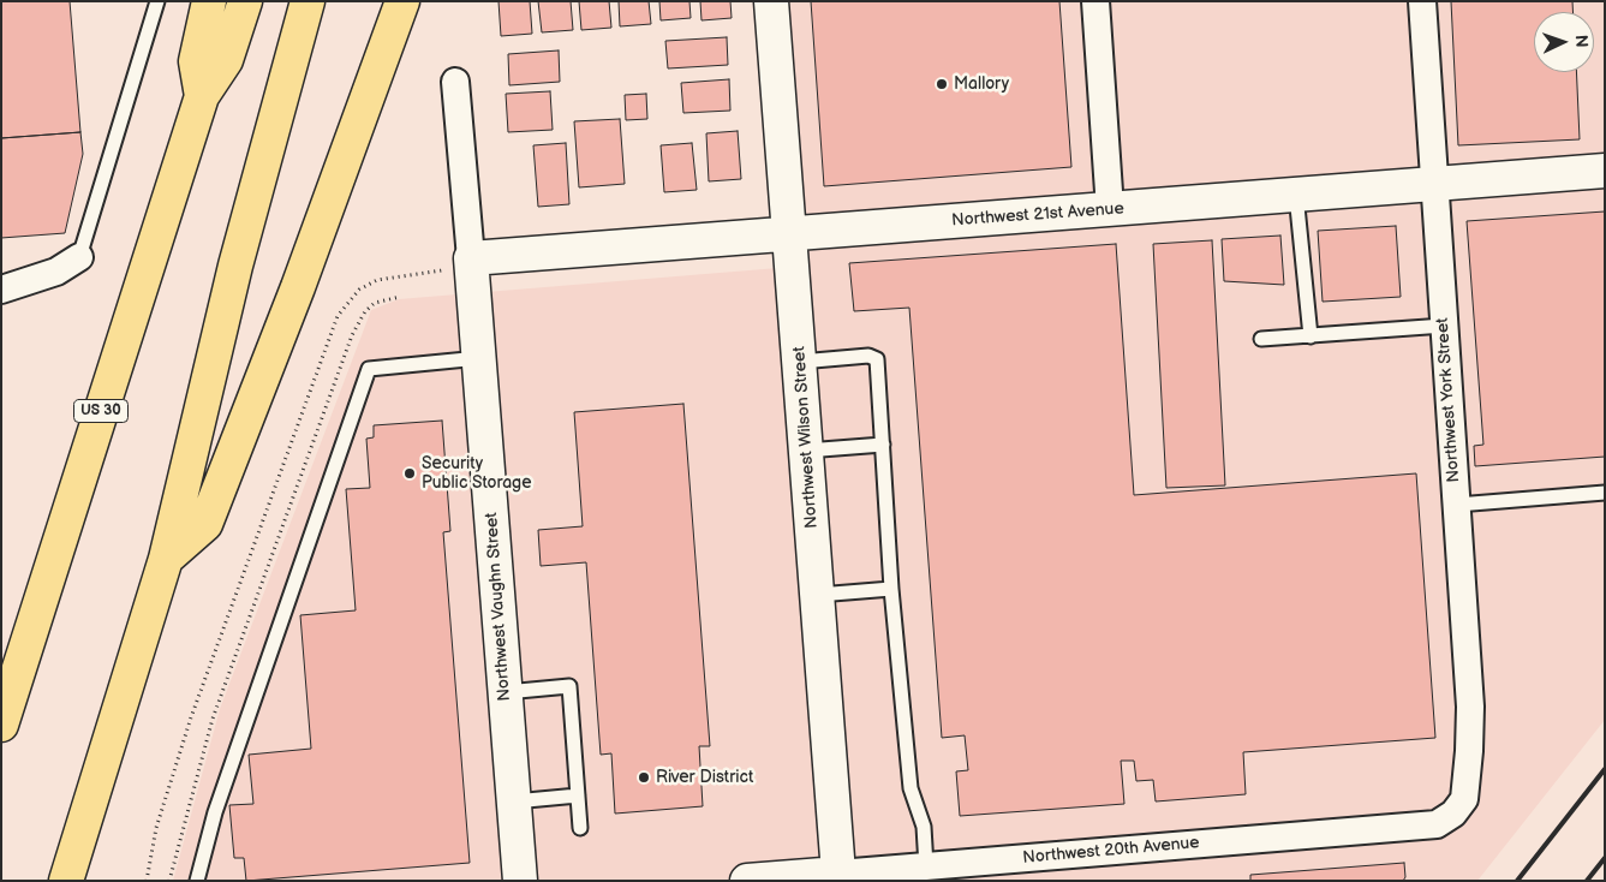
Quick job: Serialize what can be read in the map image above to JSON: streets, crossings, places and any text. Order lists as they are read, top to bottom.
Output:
{
  "streets": {
    "highway": ["US 30"],
    "street": [
      "Northwest 21st Avenue",
      "Northwest York Street",
      "Northwest Wilson Street",
      "Northwest Vaughn Street",
      "Northwest 20th Avenue"
    ]
  },
  "crossings": [
    ["Northwest 21st Avenue", "Northwest York Street"],
    ["Northwest 21st Avenue", "Northwest Wilson Street"],
    ["Northwest 21st Avenue", "Northwest Vaughn Street"],
    ["Northwest York Street", "Northwest 20th Avenue"],
    ["Northwest Wilson Street", "Northwest 20th Avenue"]
  ],
  "places": ["Mallory", "Security Public Storage", "River District"],
  "north": "right"
}
